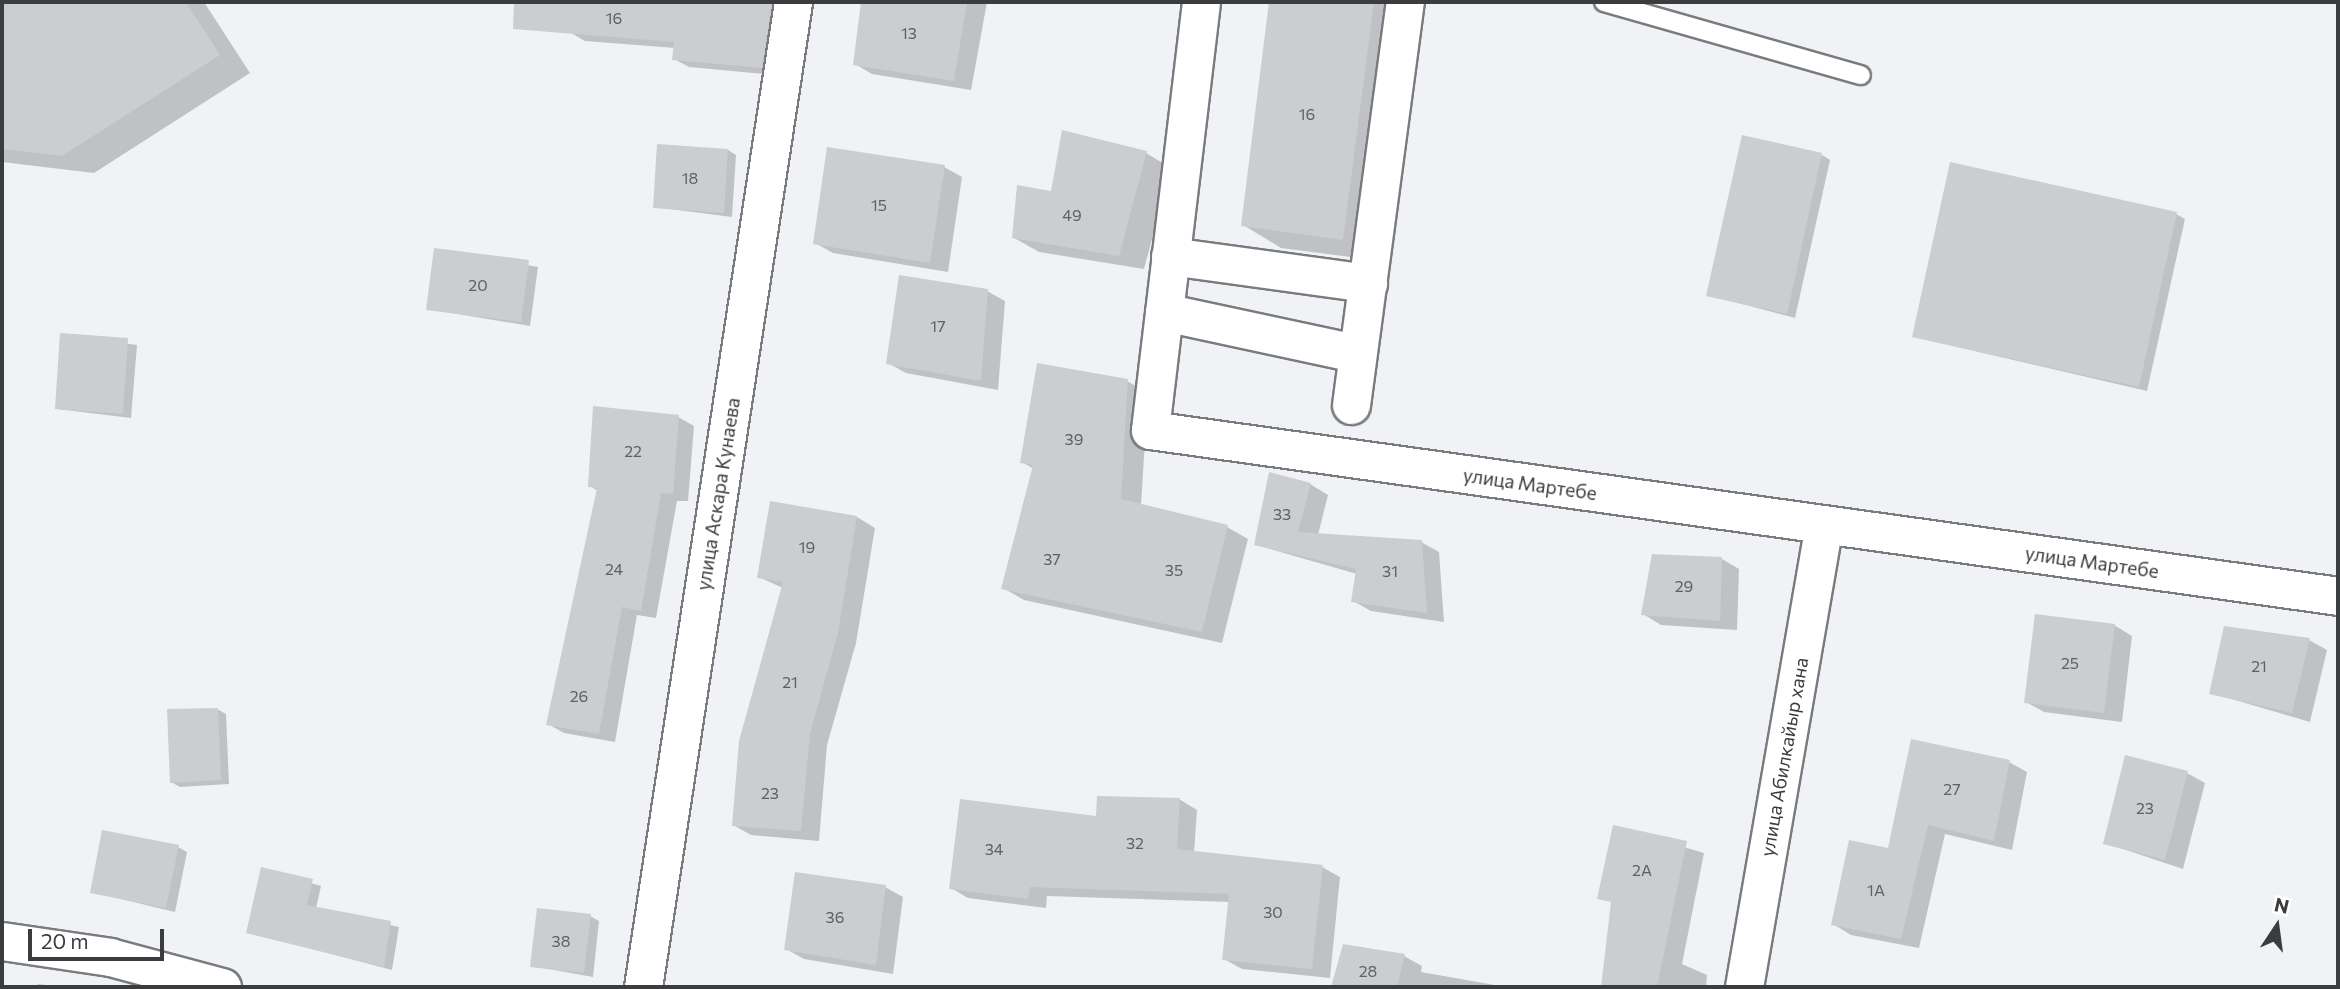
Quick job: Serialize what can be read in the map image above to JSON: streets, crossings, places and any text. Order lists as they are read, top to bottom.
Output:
{
  "streets": {
    "street": ["улица Мартебе", "улица Аскара Кунаева", "улица Абилкайыр хана"]
  },
  "crossings": [
    ["улица Мартебе", "улица Абилкайыр хана"]
  ],
  "house_numbers": [
    "16",
    "13",
    "16",
    "18",
    "15",
    "49",
    "20",
    "17",
    "39",
    "22",
    "33",
    "19",
    "37",
    "24",
    "35",
    "31",
    "29",
    "25",
    "21",
    "21",
    "26",
    "27",
    "23",
    "23",
    "32",
    "34",
    "2А",
    "1А",
    "30",
    "36",
    "38",
    "28"
  ],
  "scale_bar": "20 m",
  "north": "top"
}
